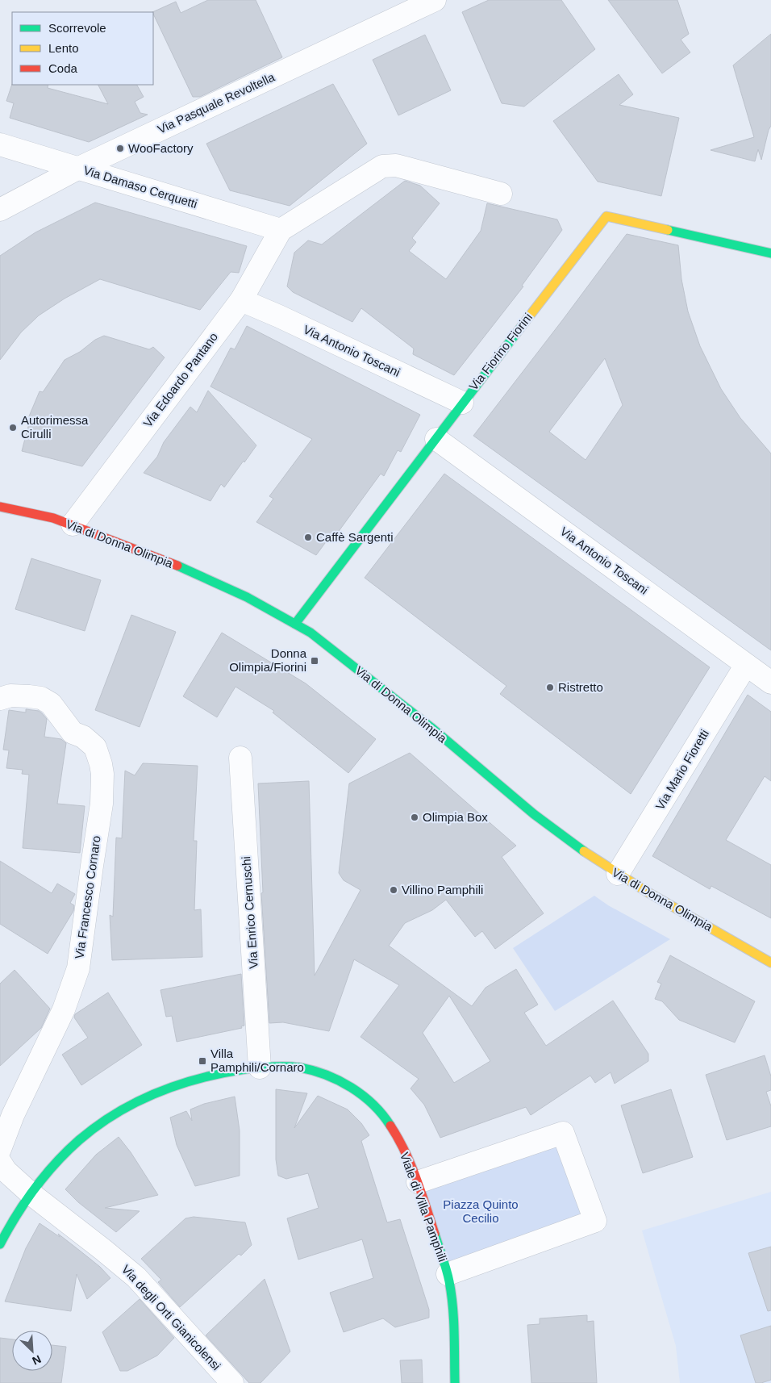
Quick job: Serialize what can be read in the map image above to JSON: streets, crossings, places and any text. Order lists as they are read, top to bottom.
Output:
{
  "streets": {
    "street": [
      "Via Pasquale Revoltella",
      "Via Damaso Cerquetti",
      "Via Antonio Toscani",
      "Via Fiorino Fiorini",
      "Via Edoardo Pantano",
      "Via di Donna Olimpia",
      "Via Mario Fioretti",
      "Via Francesco Cornaro",
      "Via Enrico Cernuschi",
      "Viale di Villa Pamphili",
      "Via degli Orti Gianicolensi"
    ]
  },
  "crossings": [
    ["Via Pasquale Revoltella", "Via Damaso Cerquetti"],
    ["Via Damaso Cerquetti", "Via Edoardo Pantano"],
    ["Via Antonio Toscani", "Via Fiorino Fiorini"],
    ["Via Antonio Toscani", "Via Edoardo Pantano"],
    ["Via Antonio Toscani", "Via Mario Fioretti"],
    ["Via Fiorino Fiorini", "Via di Donna Olimpia"],
    ["Via Edoardo Pantano", "Via di Donna Olimpia"],
    ["Via di Donna Olimpia", "Via Mario Fioretti"],
    ["Via Enrico Cernuschi", "Viale di Villa Pamphili"],
    ["Viale di Villa Pamphili", "Via degli Orti Gianicolensi"]
  ],
  "parks": ["Piazza Quinto Cecilio"],
  "places": {
    "other": [
      "WooFactory",
      "Autorimessa Cirulli",
      "Caffè Sargenti",
      "Ristretto",
      "Olimpia Box",
      "Villino Pamphili"
    ],
    "transit": ["Donna Olimpia/Fiorini", "Villa Pamphili/Cornaro"]
  },
  "legend": ["Scorrevole", "Lento", "Coda"],
  "north": "bottom right"
}
